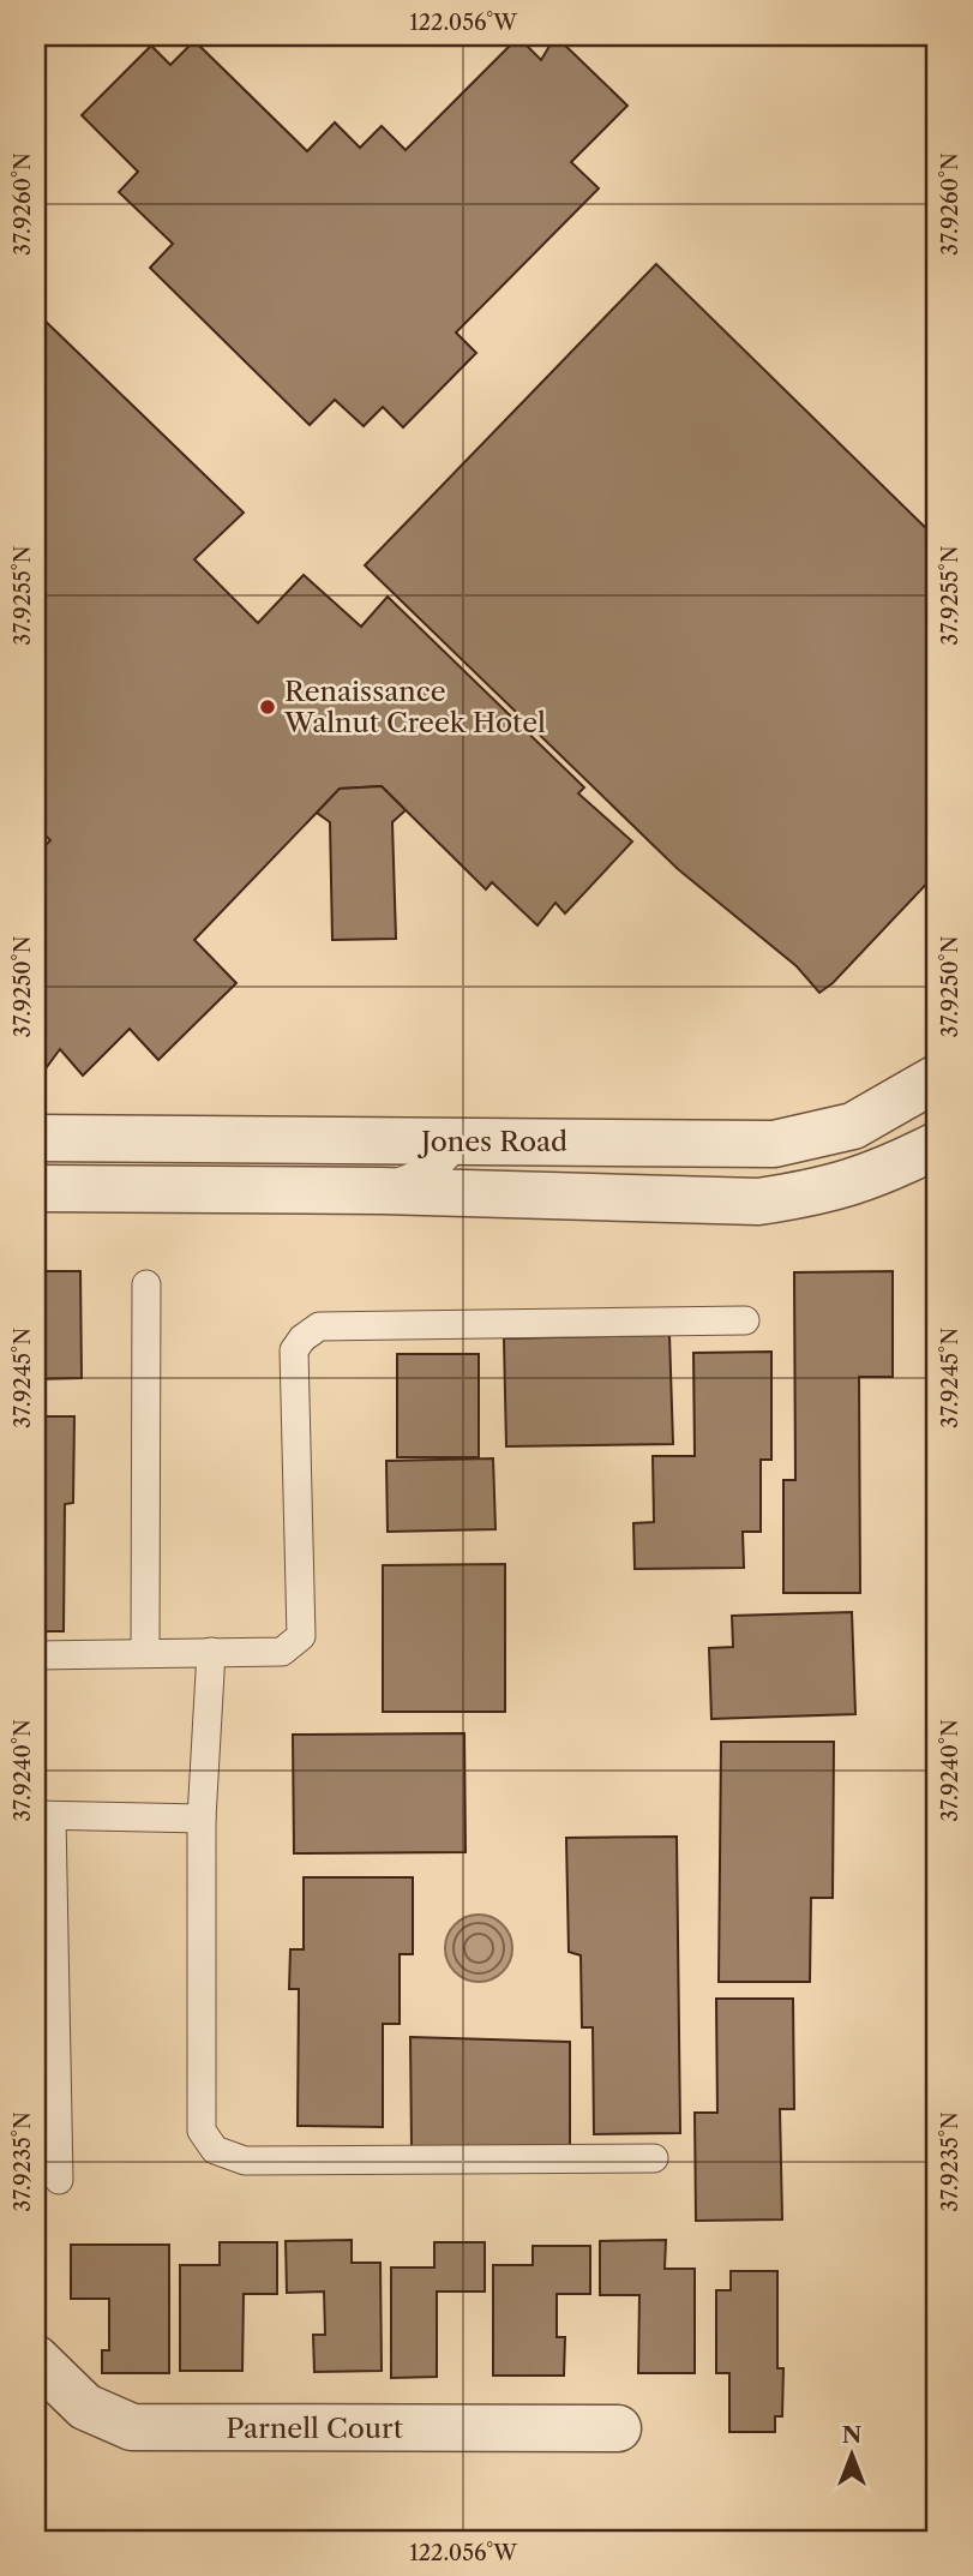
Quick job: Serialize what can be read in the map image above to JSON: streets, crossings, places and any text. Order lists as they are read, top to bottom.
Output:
{
  "streets": {
    "street": ["Jones Road", "Parnell Court"]
  },
  "places": ["Renaissance Walnut Creek Hotel"],
  "north": "top",
  "coordinates": [
    "122.056°W",
    "37.9260°N",
    "37.9255°N",
    "37.9250°N",
    "37.9245°N",
    "37.9240°N",
    "37.9235°N"
  ]
}
